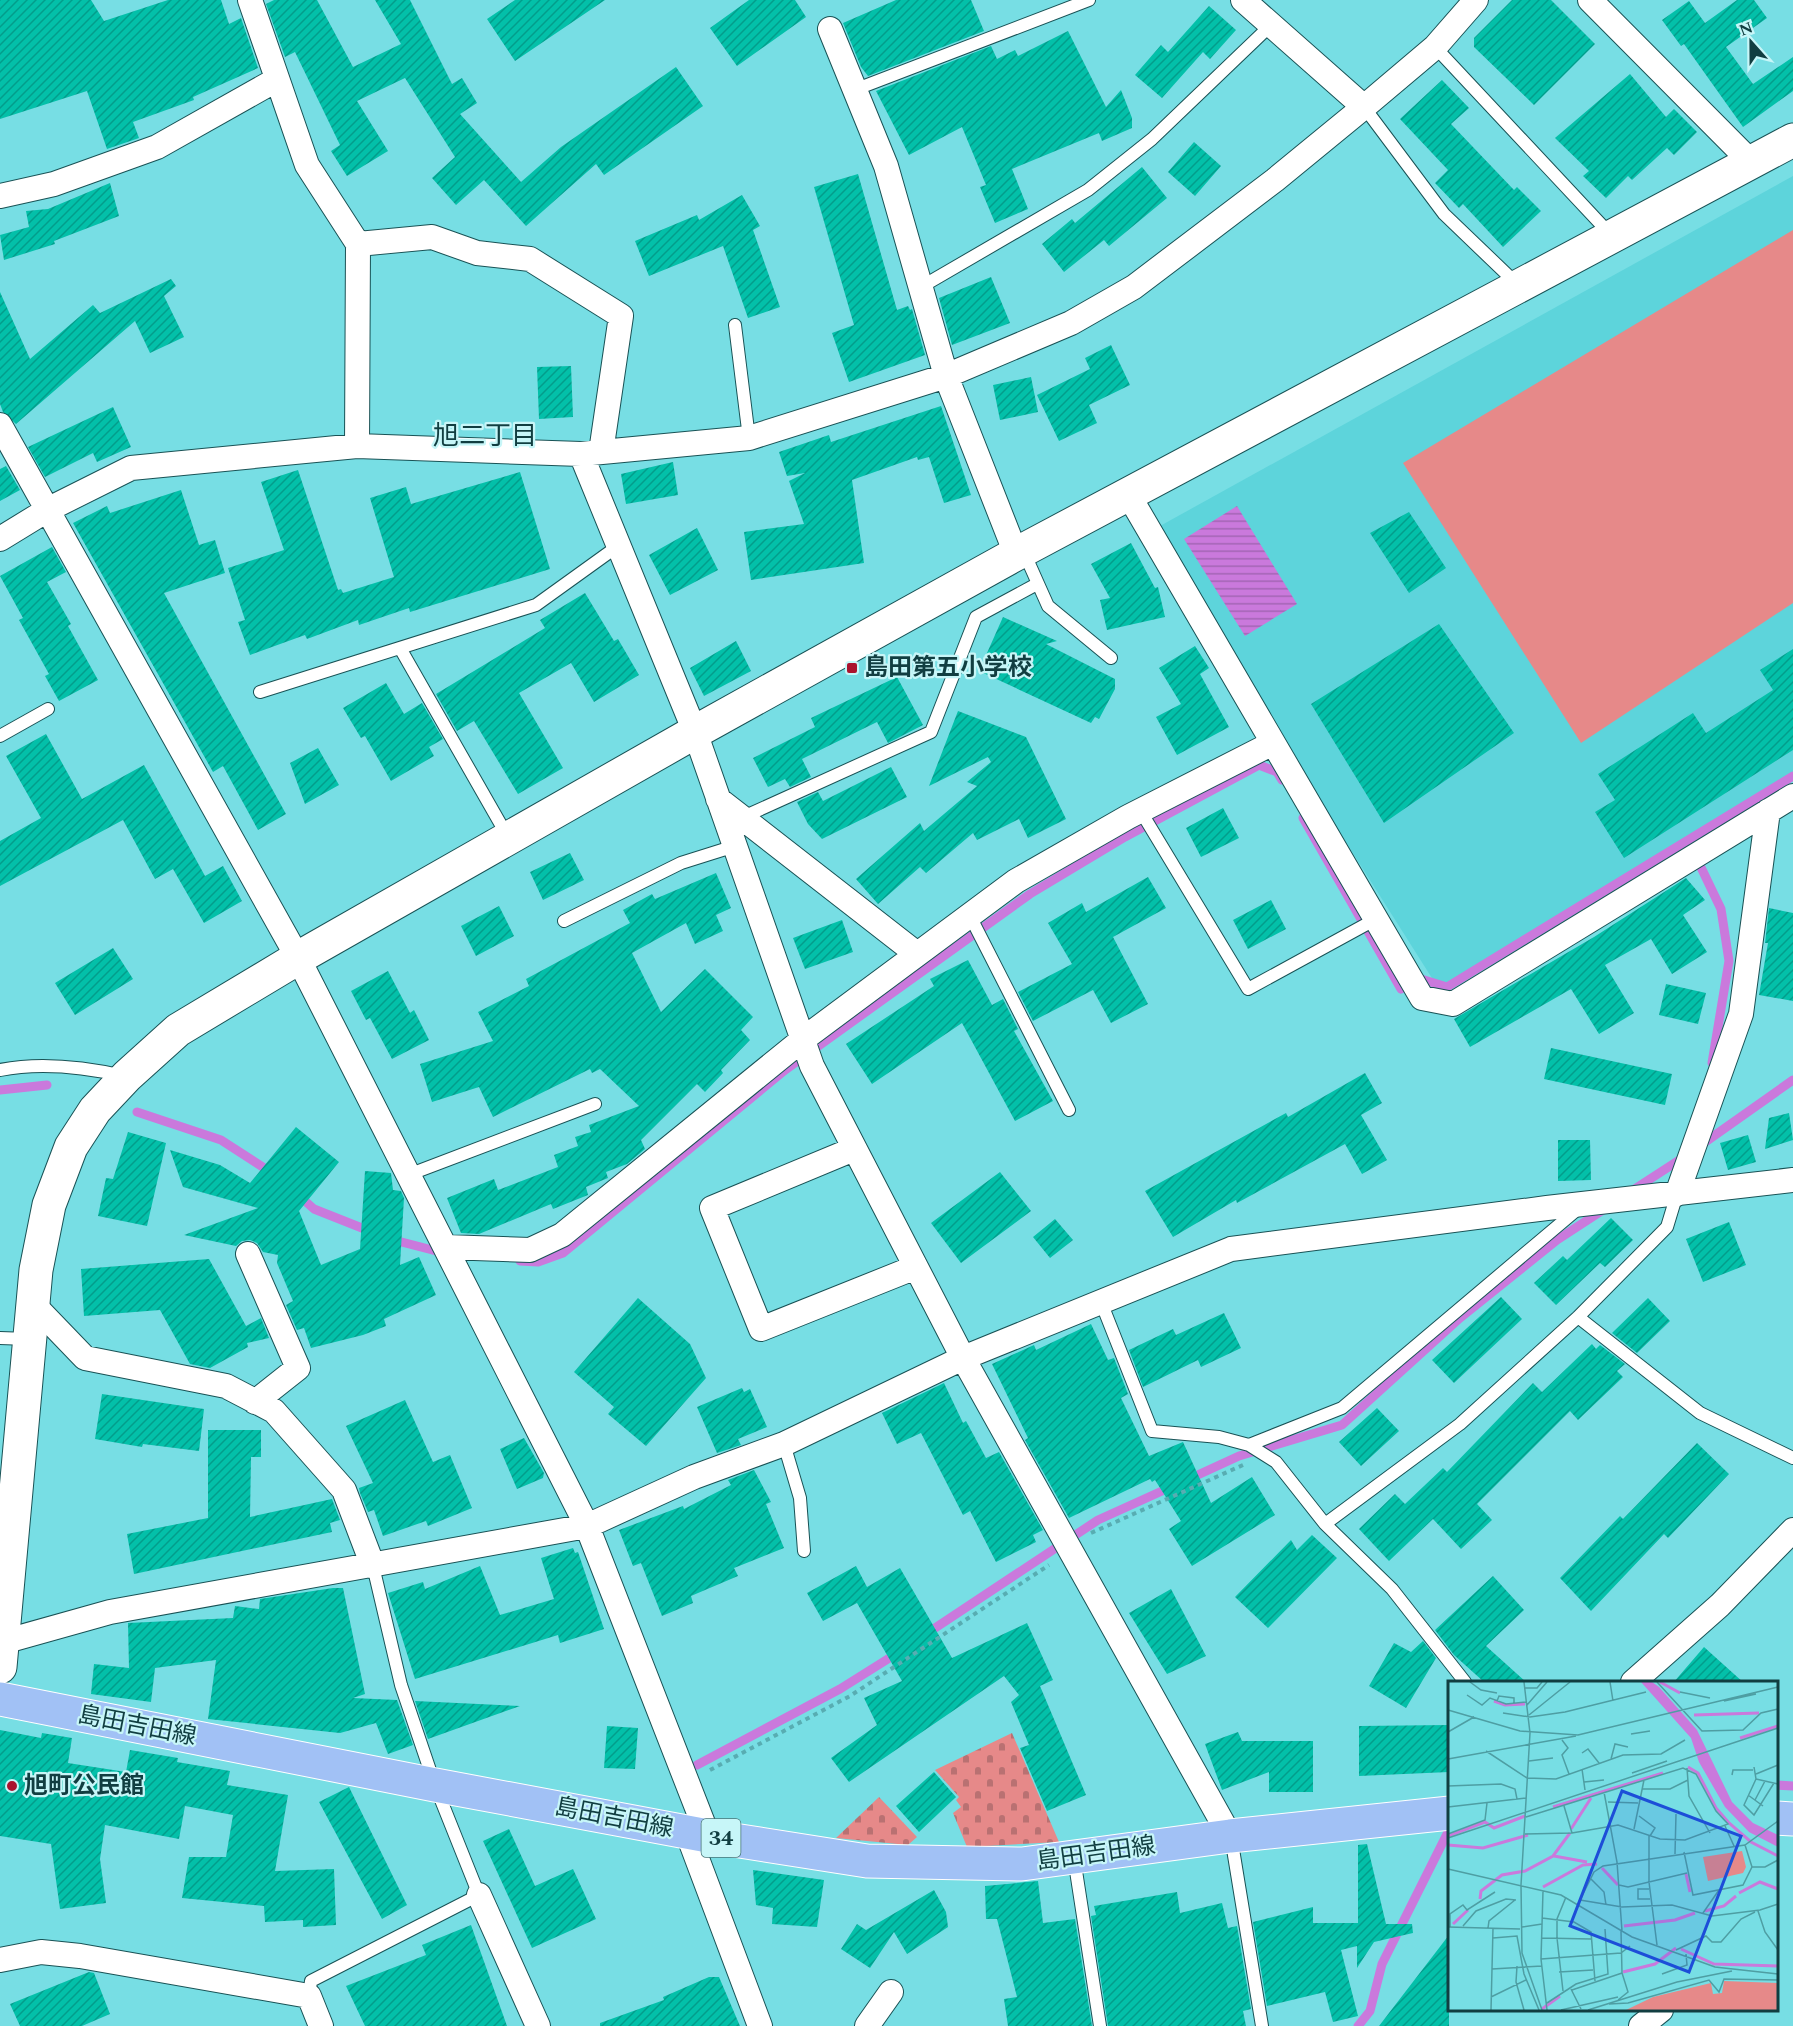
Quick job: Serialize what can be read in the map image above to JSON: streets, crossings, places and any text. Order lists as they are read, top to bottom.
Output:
{
  "streets": {
    "main road": ["島田吉田線", "34"]
  },
  "districts": ["旭二丁目"],
  "places": {
    "transit": ["島田第五小学校"],
    "other": ["旭町公民館"]
  },
  "north": "top"
}
